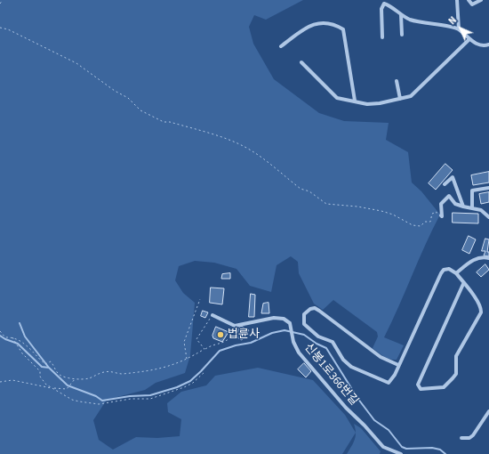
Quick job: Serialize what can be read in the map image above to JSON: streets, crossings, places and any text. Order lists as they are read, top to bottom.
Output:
{
  "streets": {
    "street": ["신봉1로366번길"]
  },
  "places": ["법륜사"],
  "north": "top left"
}
